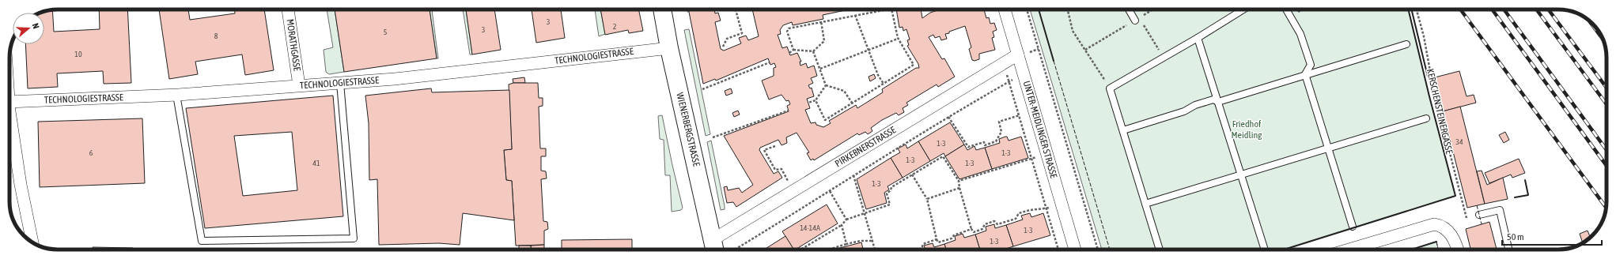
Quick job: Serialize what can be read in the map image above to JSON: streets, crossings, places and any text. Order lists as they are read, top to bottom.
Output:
{
  "streets": {
    "main road": ["WIENERBERGSTRASSE"],
    "street": [
      "MORATHGASSE",
      "TECHNOLOGIESTRASSE",
      "UNTER-MEIDLINGER STRASSE",
      "PIRKEBNERSTRASSE"
    ],
    "path": ["KERSCHENSTEINERGASSE"]
  },
  "crossings": [
    ["MORATHGASSE", "TECHNOLOGIESTRASSE"],
    ["TECHNOLOGIESTRASSE", "WIENERBERGSTRASSE"],
    ["WIENERBERGSTRASSE", "PIRKEBNERSTRASSE"],
    ["UNTER-MEIDLINGER STRASSE", "PIRKEBNERSTRASSE"]
  ],
  "parks": ["Friedhof Meidling"],
  "house_numbers": [
    "3",
    "2",
    "3",
    "5",
    "8",
    "10",
    "34",
    "1-3",
    "6",
    "1-3",
    "1-3",
    "41",
    "1-3",
    "1-3",
    "14-14A",
    "1-3",
    "1-3"
  ],
  "scale_bar": "50 m",
  "north": "right"
}
